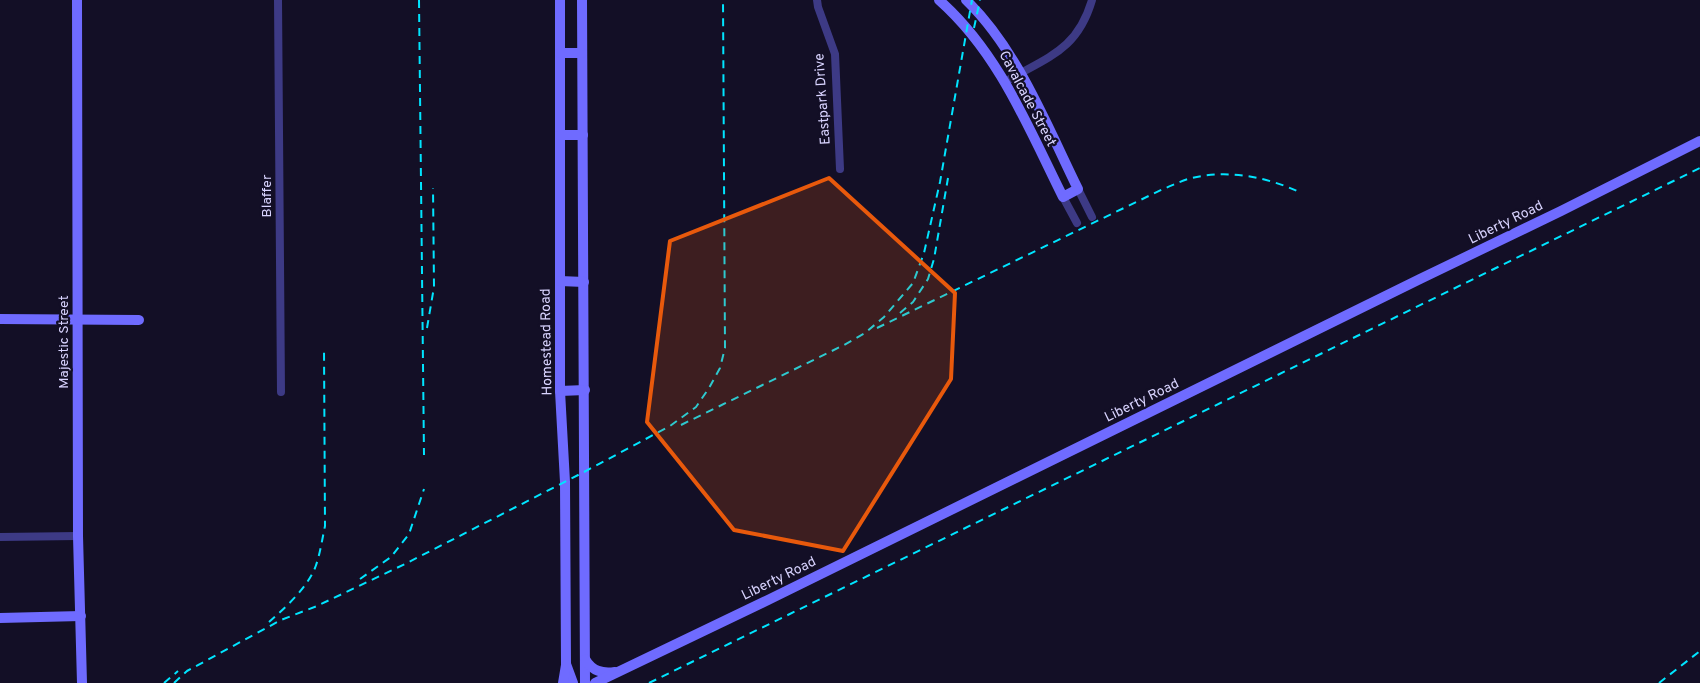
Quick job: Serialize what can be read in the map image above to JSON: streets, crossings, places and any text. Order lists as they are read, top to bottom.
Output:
{
  "streets": {
    "main road": [
      "Cavalcade Street",
      "Liberty Road",
      "Majestic Street",
      "Homestead Road"
    ],
    "street": ["Eastpark Drive", "Blaffer"]
  }
}
